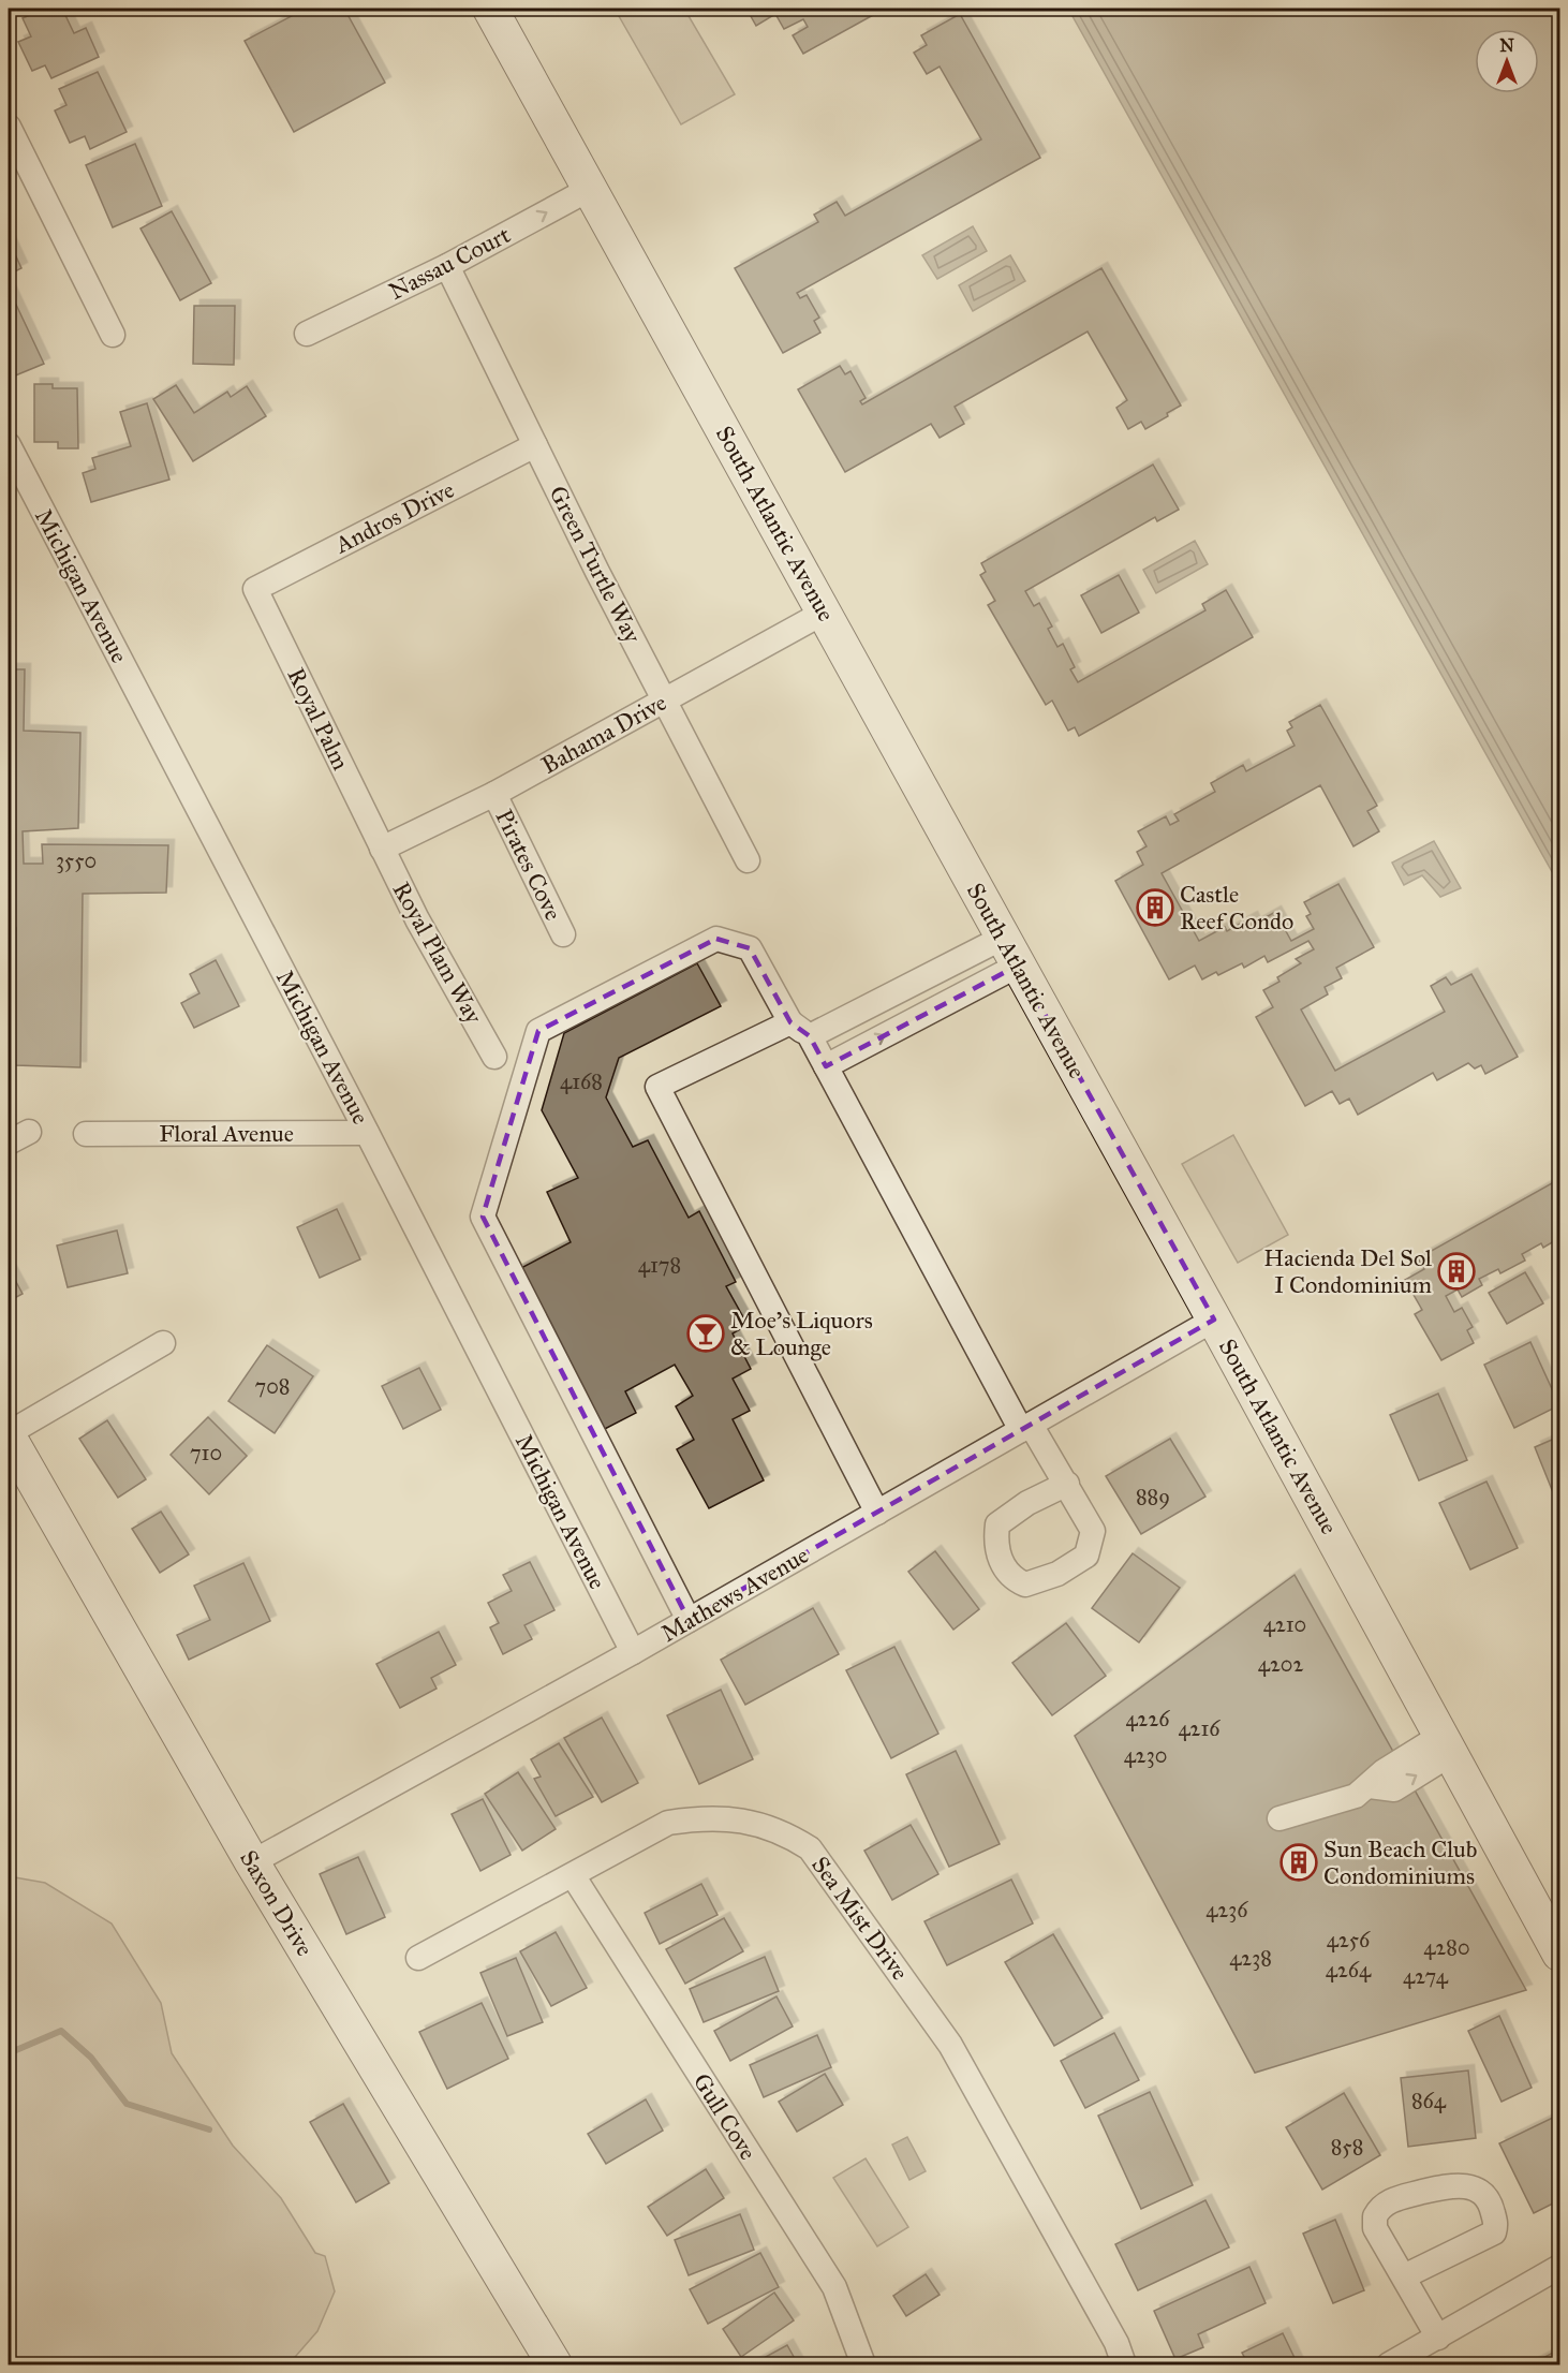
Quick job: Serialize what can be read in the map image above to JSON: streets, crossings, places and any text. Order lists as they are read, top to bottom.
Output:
{
  "streets": {
    "street": [
      "Nassau Court",
      "Andros Drive",
      "South Atlantic Avenue",
      "Green Turtle Way",
      "Michigan Avenue",
      "Royal Palm",
      "Bahama Drive",
      "Pirates Cove",
      "Royal Plam Way",
      "Floral Avenue",
      "Mathews Avenue",
      "Saxon Drive",
      "Sea Mist Drive",
      "Gull Cove"
    ]
  },
  "crossings": [
    ["Nassau Court", "South Atlantic Avenue"],
    ["Nassau Court", "Green Turtle Way"],
    ["Andros Drive", "Green Turtle Way"],
    ["Andros Drive", "Royal Palm"],
    ["South Atlantic Avenue", "Bahama Drive"],
    ["South Atlantic Avenue", "Mathews Avenue"],
    ["Green Turtle Way", "Bahama Drive"],
    ["Michigan Avenue", "Floral Avenue"],
    ["Michigan Avenue", "Mathews Avenue"],
    ["Royal Palm", "Bahama Drive"],
    ["Royal Palm", "Royal Plam Way"],
    ["Bahama Drive", "Pirates Cove"],
    ["Bahama Drive", "Royal Plam Way"],
    ["Mathews Avenue", "Saxon Drive"],
    ["Sea Mist Drive", "Gull Cove"]
  ],
  "one_way": ["Nassau Court"],
  "places": {
    "building": ["Castle Reef Condo", "Hacienda Del Sol I Condominium", "Sun Beach Club Condominiums"],
    "bar": ["Moe's Liquors & Lounge"]
  },
  "house_numbers": [
    "3550",
    "4168",
    "4178",
    "708",
    "710",
    "889",
    "4210",
    "4202",
    "4226",
    "4216",
    "4230",
    "4236",
    "4256",
    "4280",
    "4238",
    "4264",
    "4274",
    "864",
    "858"
  ],
  "north": "top"
}
